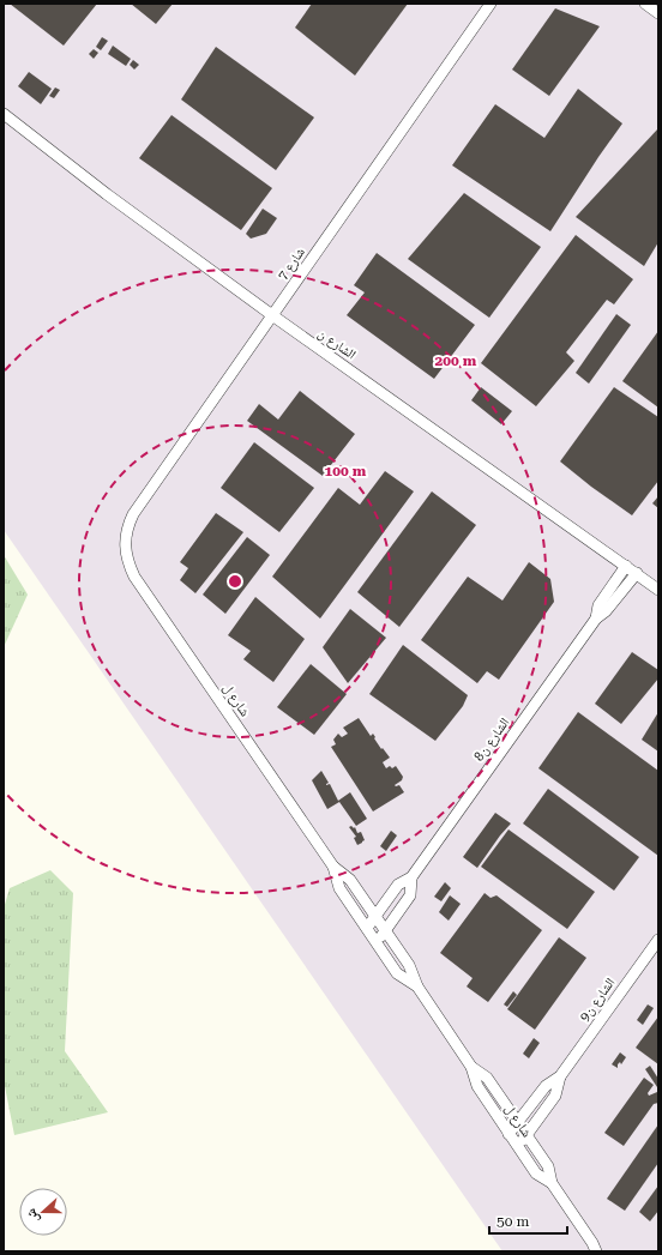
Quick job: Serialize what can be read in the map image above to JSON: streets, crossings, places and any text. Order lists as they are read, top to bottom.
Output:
{
  "streets": {
    "street": [
      "شارع 7",
      "الشارع ن",
      "شارع ل",
      "الشارع ن8",
      "الشارع ن9"
    ]
  },
  "crossings": [
    ["شارع 7", "الشارع ن"],
    ["شارع 7", "شارع ل"],
    ["الشارع ن", "الشارع ن8"],
    ["شارع ل", "الشارع ن8"],
    ["شارع ل", "الشارع ن9"]
  ],
  "scale_bar": "50 m",
  "north": "left",
  "rings": ["200 m", "100 m"]
}
